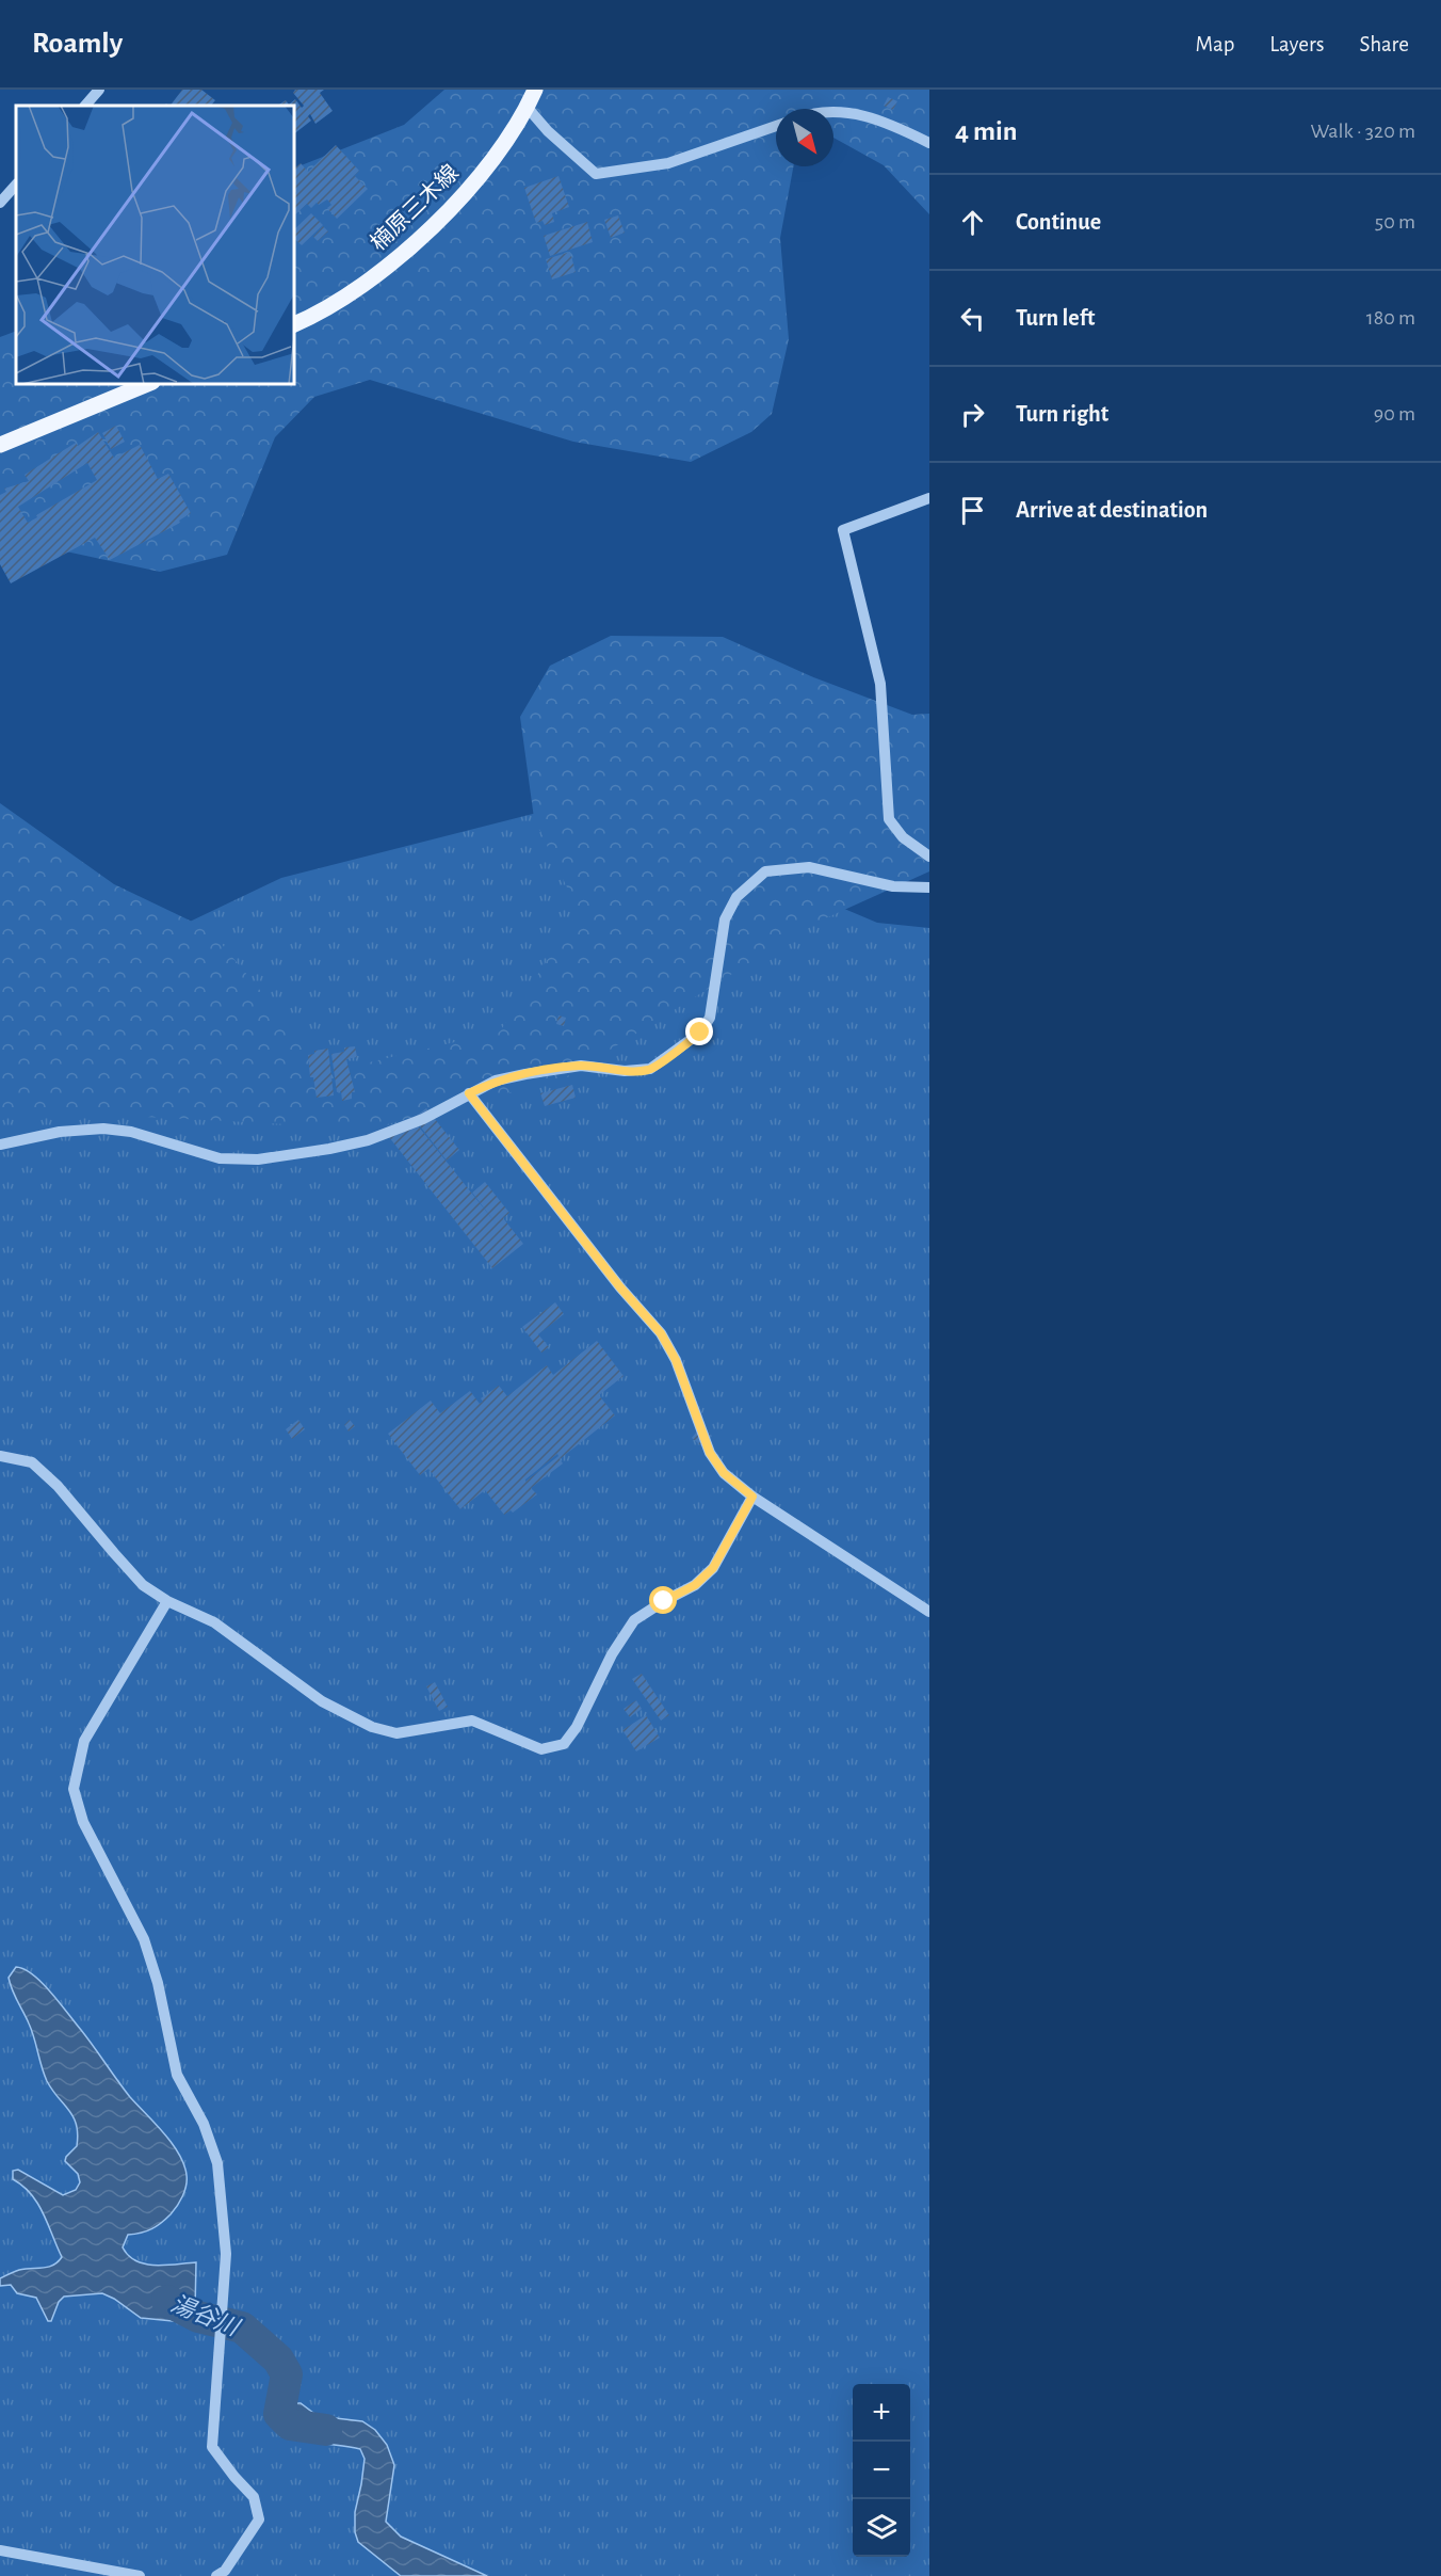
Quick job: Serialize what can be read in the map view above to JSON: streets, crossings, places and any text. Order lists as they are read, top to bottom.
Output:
{
  "streets": {
    "main road": ["楠原三木線"]
  },
  "water": ["湯谷川"],
  "north": "bottom right",
  "page": {
    "header": "Roamly",
    "nav": ["Map", "Layers", "Share"],
    "heading": ["4 min", "Walk · 320 m"],
    "list": [
      ["Continue", "50 m"],
      ["Turn left", "180 m"],
      ["Turn right", "90 m"],
      "Arrive at destination"
    ],
    "map_buttons": ["+", "−"]
  }
}
